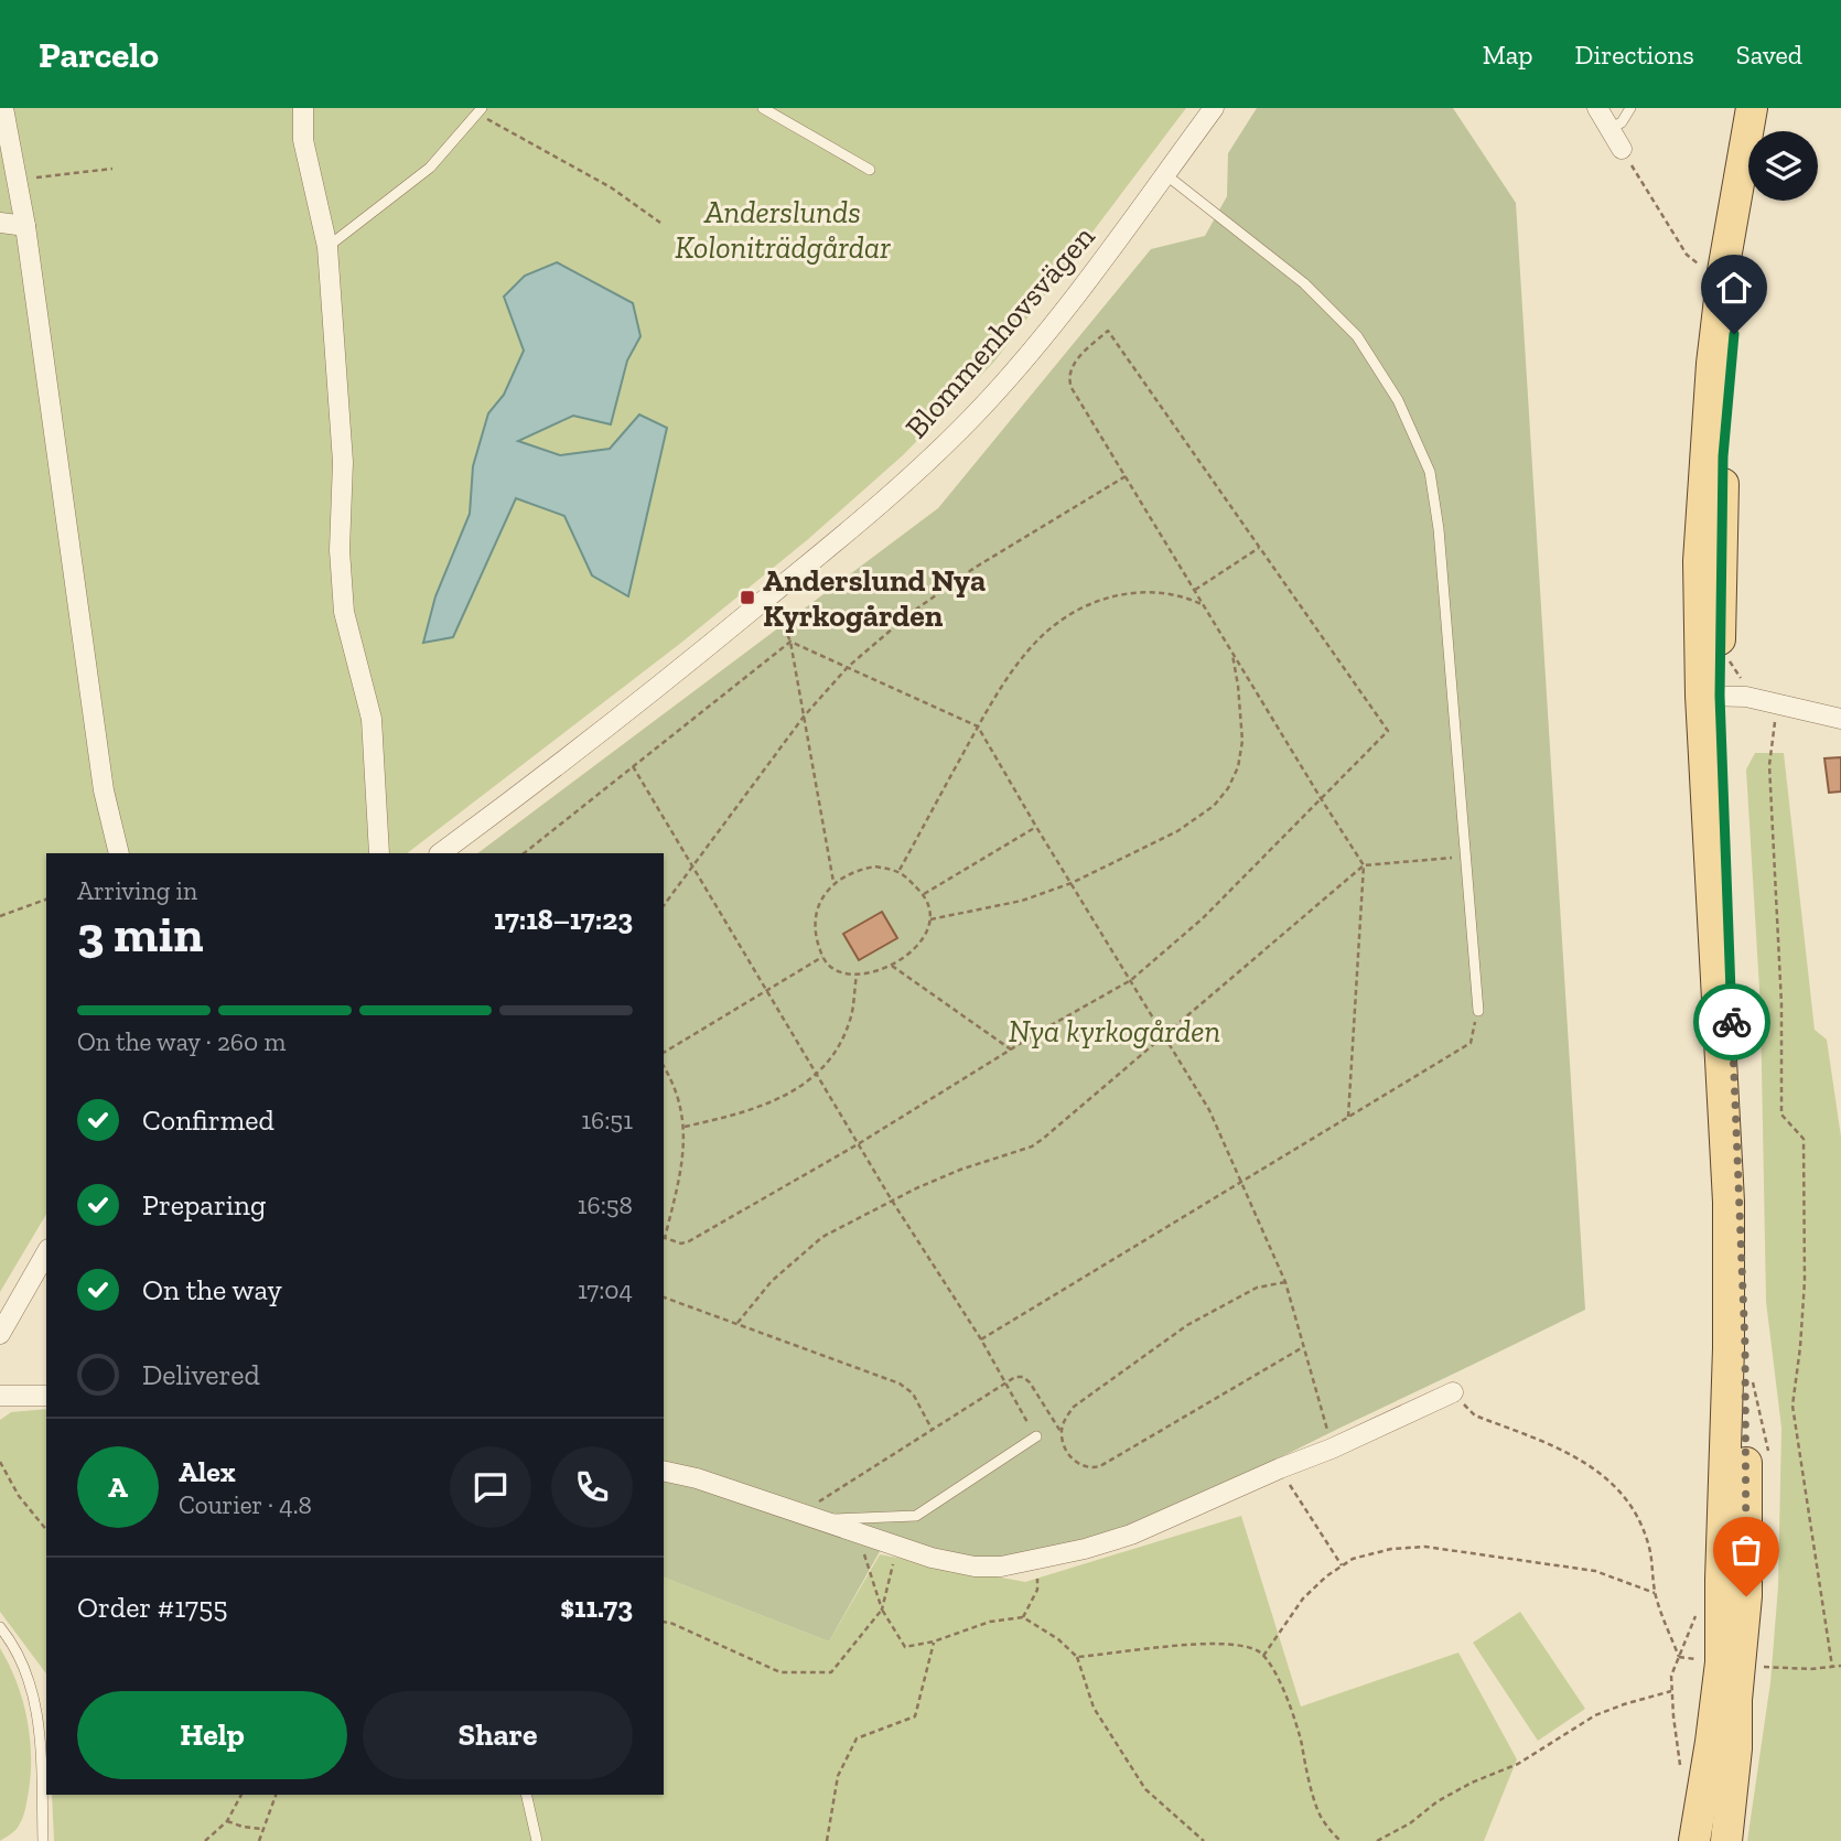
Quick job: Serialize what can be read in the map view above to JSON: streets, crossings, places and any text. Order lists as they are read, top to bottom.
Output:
{
  "streets": {
    "street": ["Blommenhovsvägen"]
  },
  "parks": ["Anderslunds Koloniträdgårdar", "Nya kyrkogården"],
  "places": {
    "transit": ["Anderslund Nya Kyrkogården"]
  },
  "page": {
    "header": "Parcelo",
    "nav": ["Map", "Directions", "Saved"],
    "heading": ["3 min", "Arriving in", "17:18–17:23"],
    "panel": [
      "Alex",
      "Courier · 4.8",
      "Order #1755",
      "$11.73"
    ],
    "bar": "On the way · 260 m",
    "list": [
      ["Confirmed", "16:51"],
      ["Preparing", "16:58"],
      ["On the way", "17:04"],
      "Delivered"
    ],
    "round": "A",
    "buttons": ["Help", "Share"]
  }
}
